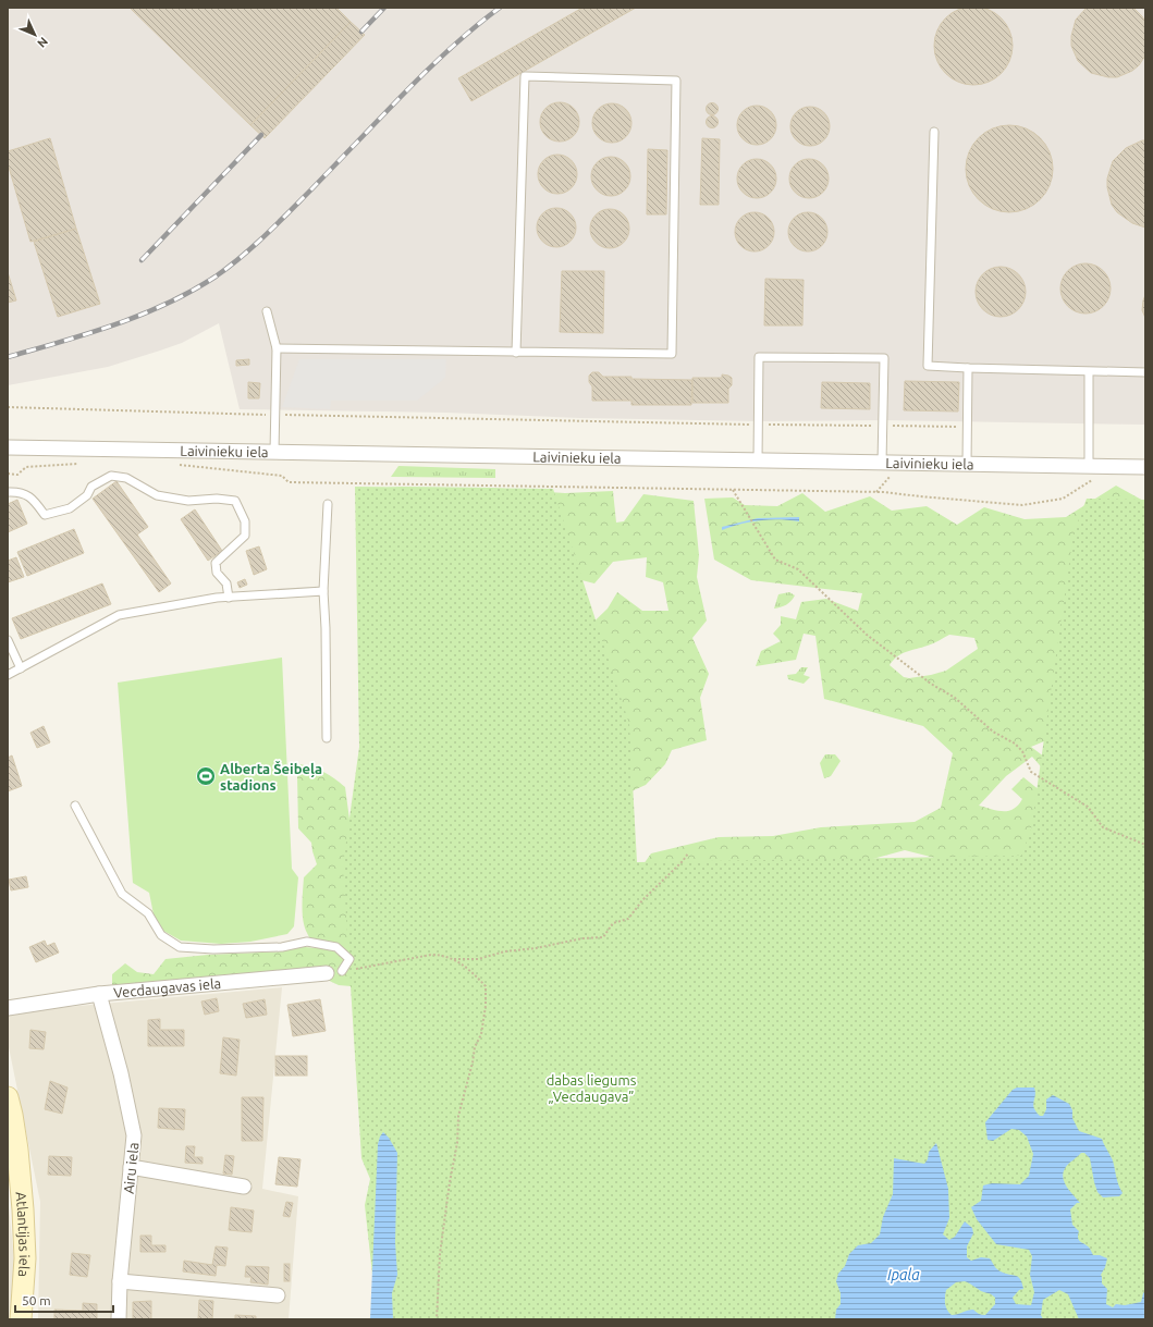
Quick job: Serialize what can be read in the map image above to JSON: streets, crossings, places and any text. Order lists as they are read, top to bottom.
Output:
{
  "streets": {
    "main road": ["Atlantijas iela"],
    "street": ["Laivinieku iela", "Vecdaugavas iela", "Airu iela"]
  },
  "crossings": [
    ["Vecdaugavas iela", "Airu iela"]
  ],
  "water": ["Ipala"],
  "parks": ["dabas liegums „Vecdaugava”"],
  "places": {
    "sports": ["Alberta Šeibeļa stadions"]
  },
  "scale_bar": "50 m",
  "north": "bottom right"
}
